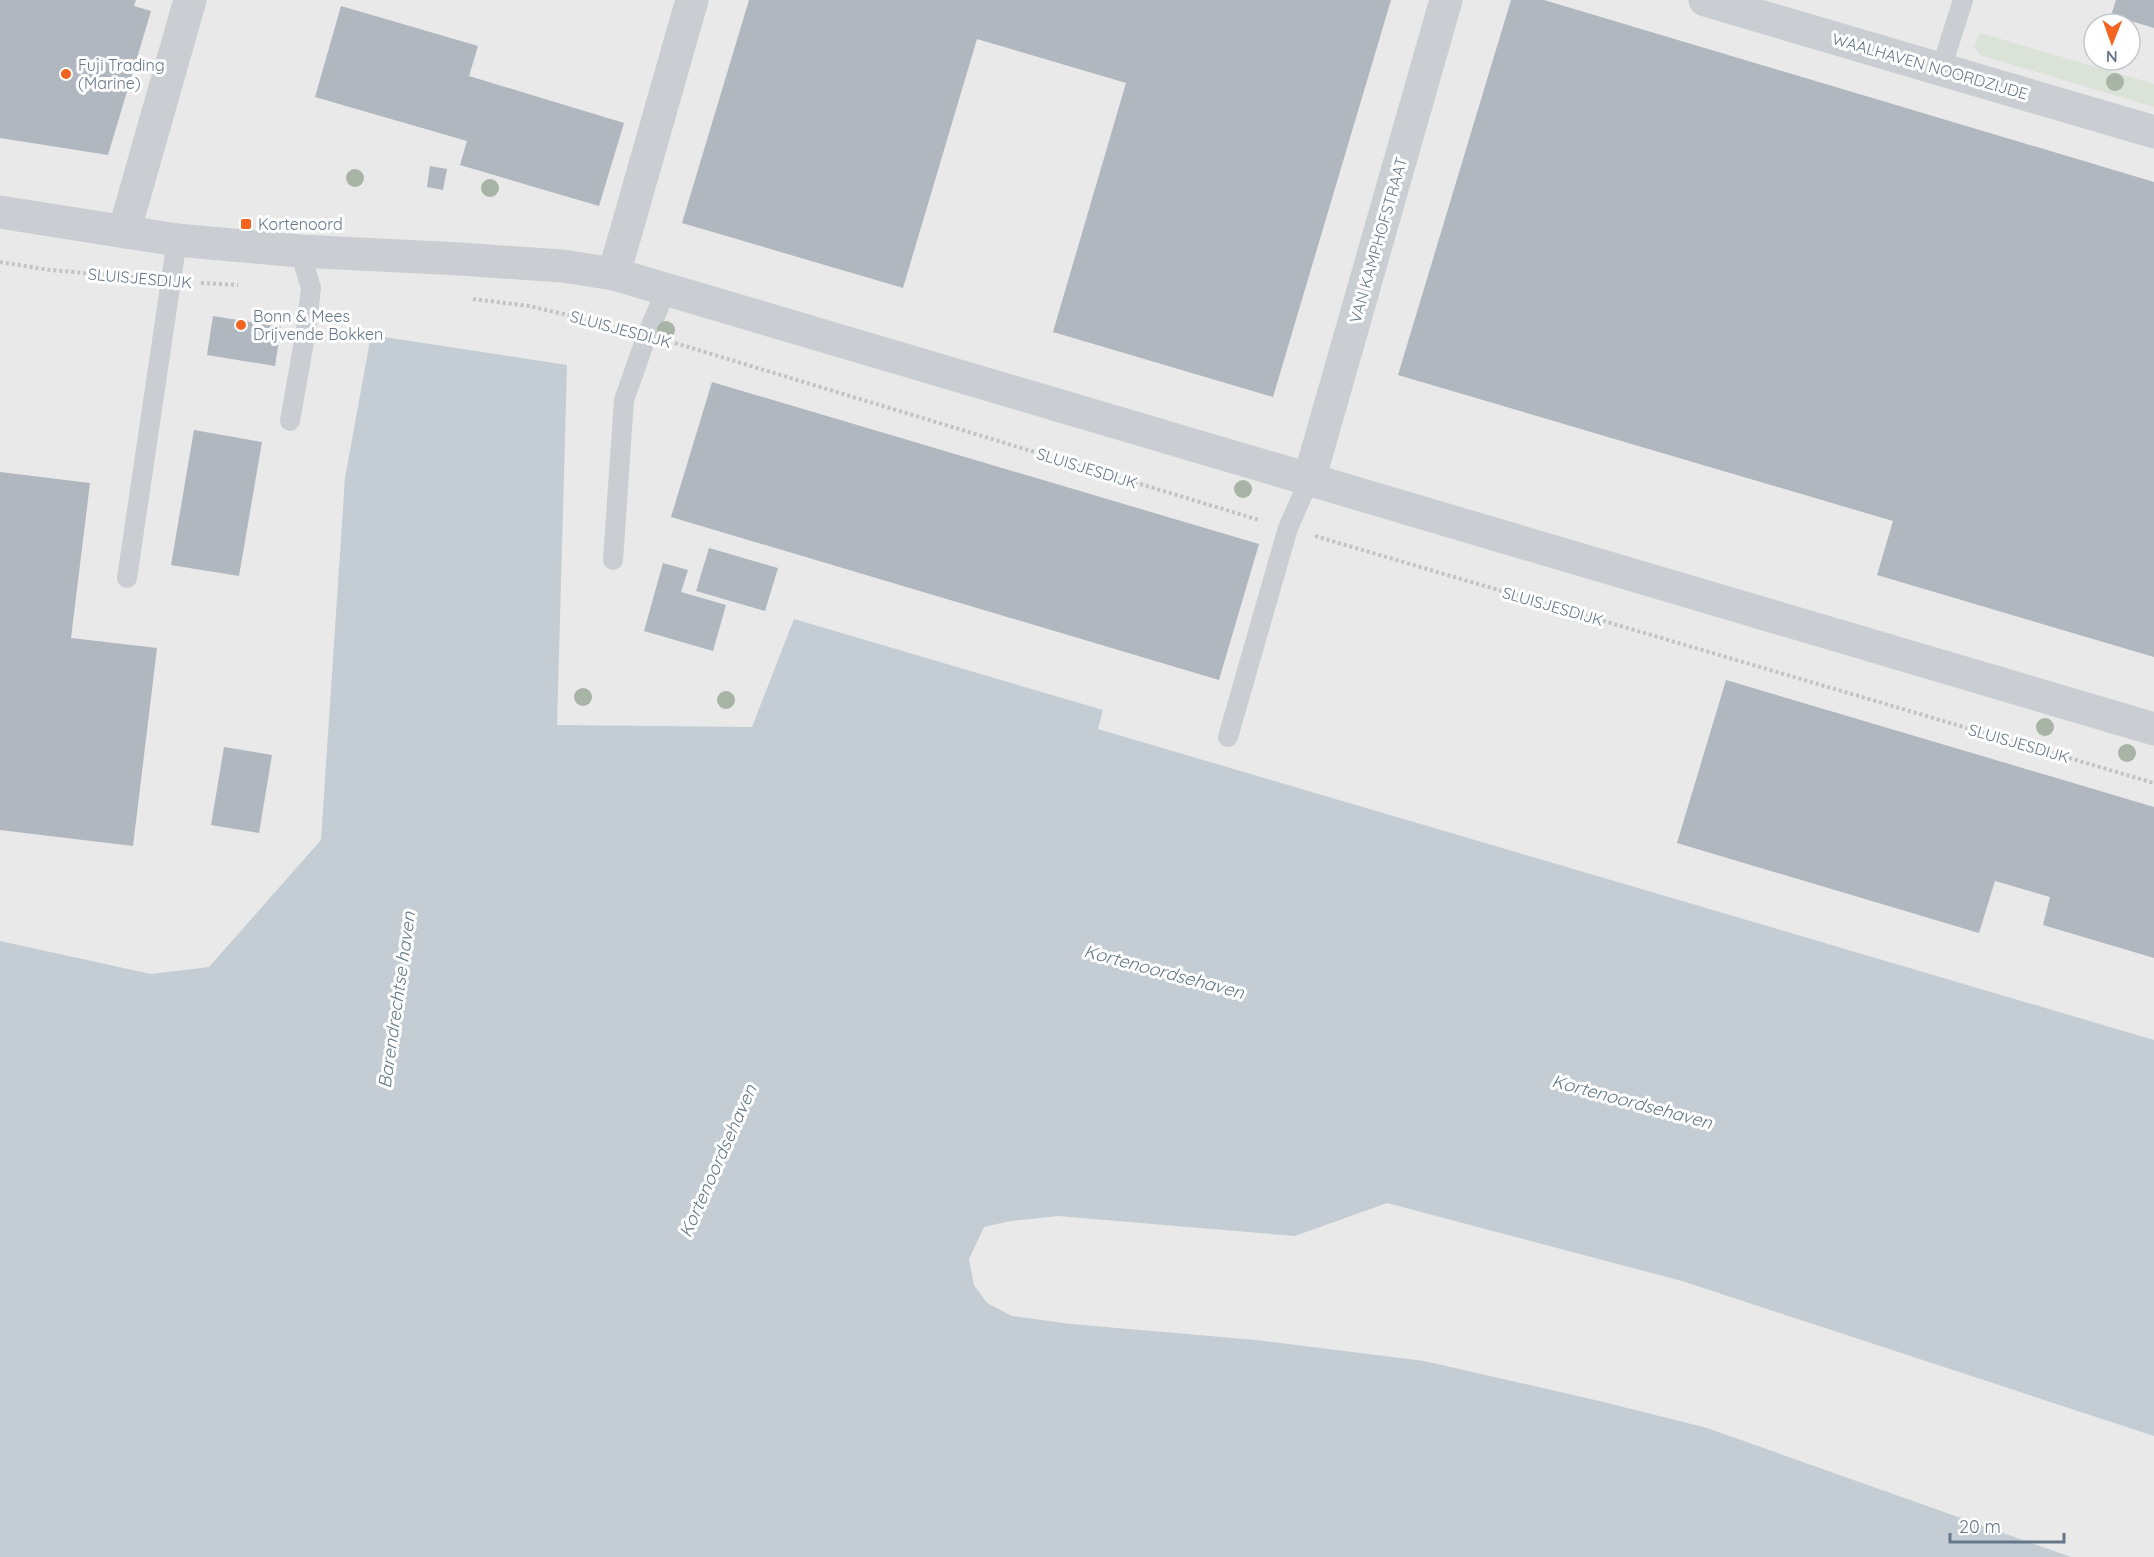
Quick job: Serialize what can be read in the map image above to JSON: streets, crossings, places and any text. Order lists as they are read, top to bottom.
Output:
{
  "streets": {
    "street": ["WAALHAVEN NOORDZIJDE", "VAN KAMPHOFSTRAAT"],
    "path": ["SLUISJESDIJK"]
  },
  "water": ["Kortenoordsehaven", "Barendrechtse haven"],
  "places": {
    "other": ["Fuji Trading (Marine)", "Bonn & Mees Drijvende Bokken"],
    "transit": ["Kortenoord"]
  },
  "scale_bar": "20 m",
  "north": "bottom"
}
